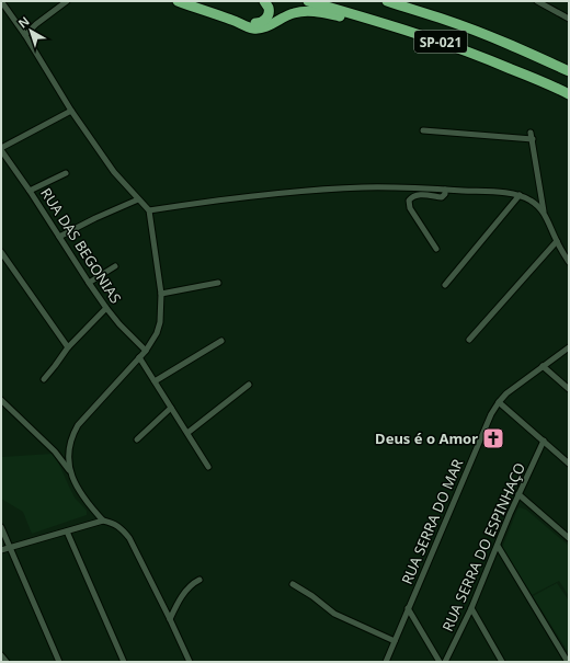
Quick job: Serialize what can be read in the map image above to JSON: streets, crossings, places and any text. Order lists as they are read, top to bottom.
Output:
{
  "streets": {
    "highway": ["SP-021"],
    "street": ["RUA DAS BEGONIAS", "RUA SERRA DO MAR", "RUA SERRA DO ESPINHAÇO"]
  },
  "places": {
    "church": ["Deus é o Amor"]
  },
  "north": "top left"
}
